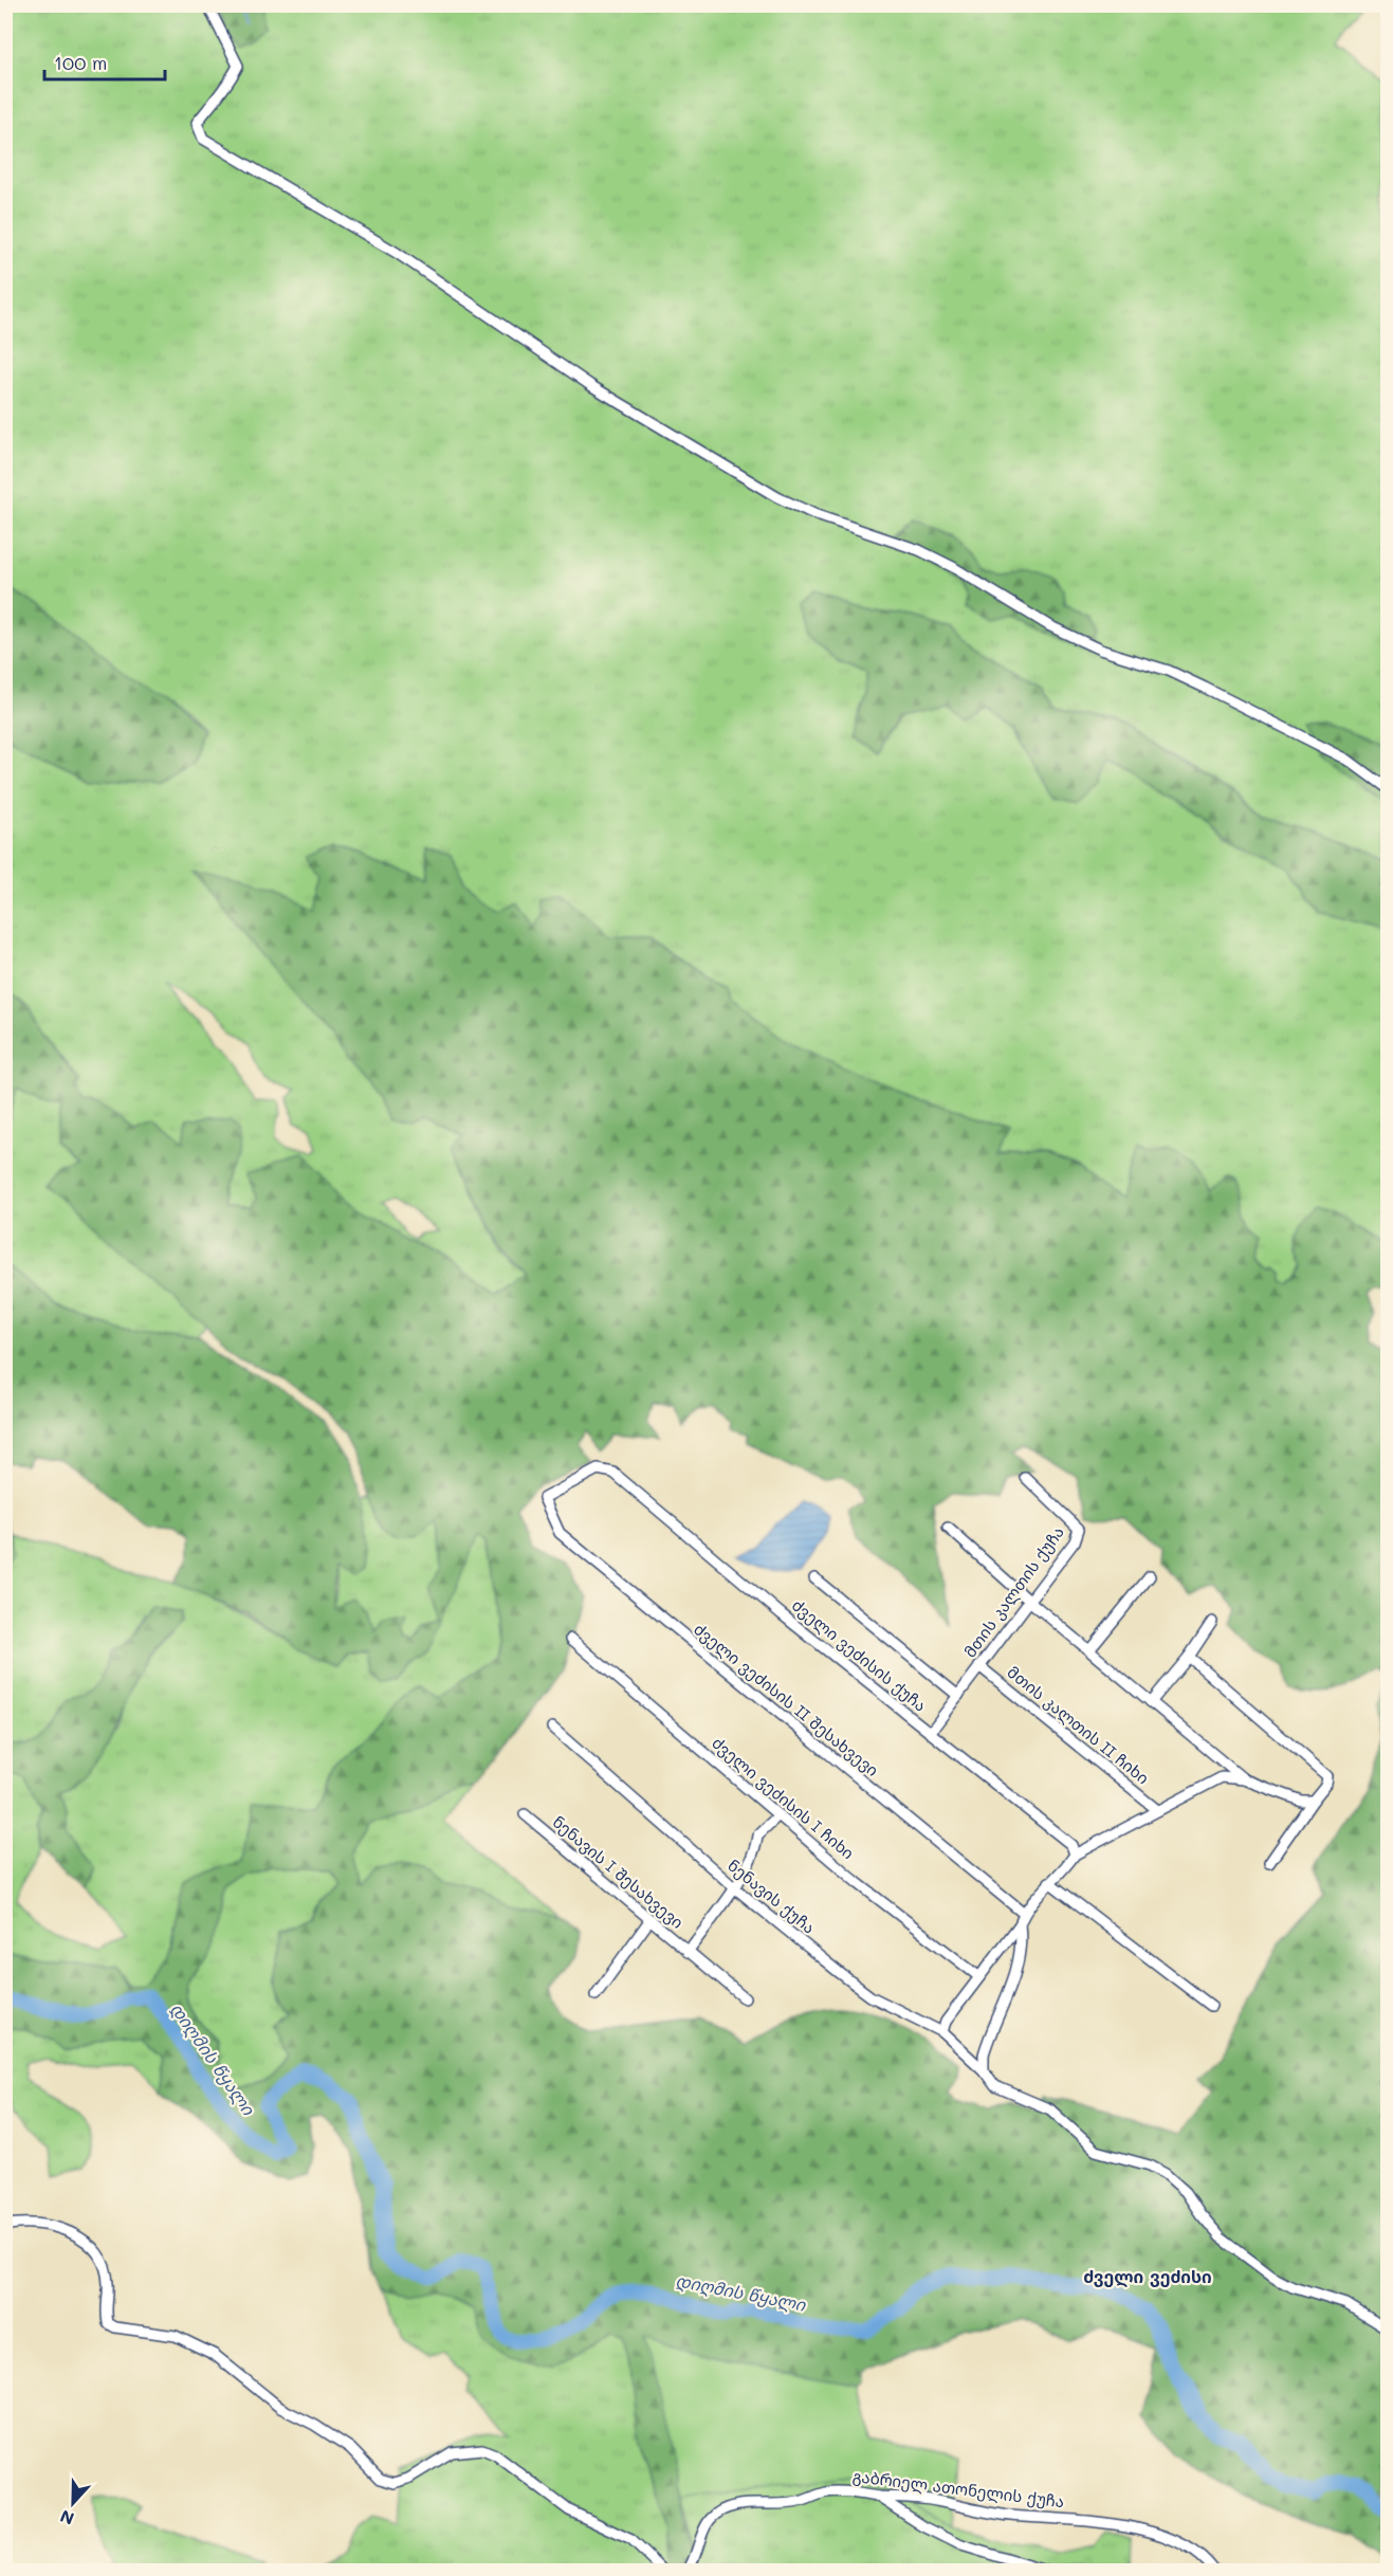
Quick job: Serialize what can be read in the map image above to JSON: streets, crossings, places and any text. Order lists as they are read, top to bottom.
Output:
{
  "streets": {
    "street": [
      "მთის კალთის ქუჩა",
      "ძველი ვეძისის ქუჩა",
      "ძველი ვეძისის II შესახვევი",
      "მთის კალთის II ჩიხი",
      "ძველი ვეძისის I ჩიხი",
      "ნენავის I შესახვევი",
      "ნენავის ქუჩა",
      "გაბრიელ ათონელის ქუჩა"
    ]
  },
  "crossings": [
    ["მთის კალთის ქუჩა", "ძველი ვეძისის ქუჩა"],
    ["მთის კალთის ქუჩა", "მთის კალთის II ჩიხი"],
    ["ძველი ვეძისის ქუჩა", "ძველი ვეძისის II შესახვევი"],
    ["ძველი ვეძისის I ჩიხი", "ნენავის I შესახვევი"],
    ["ნენავის I შესახვევი", "ნენავის ქუჩა"]
  ],
  "districts": ["ძველი ვეძისი"],
  "water": ["დიღმის წყალი"],
  "scale_bar": "100 m",
  "north": "bottom"
}
